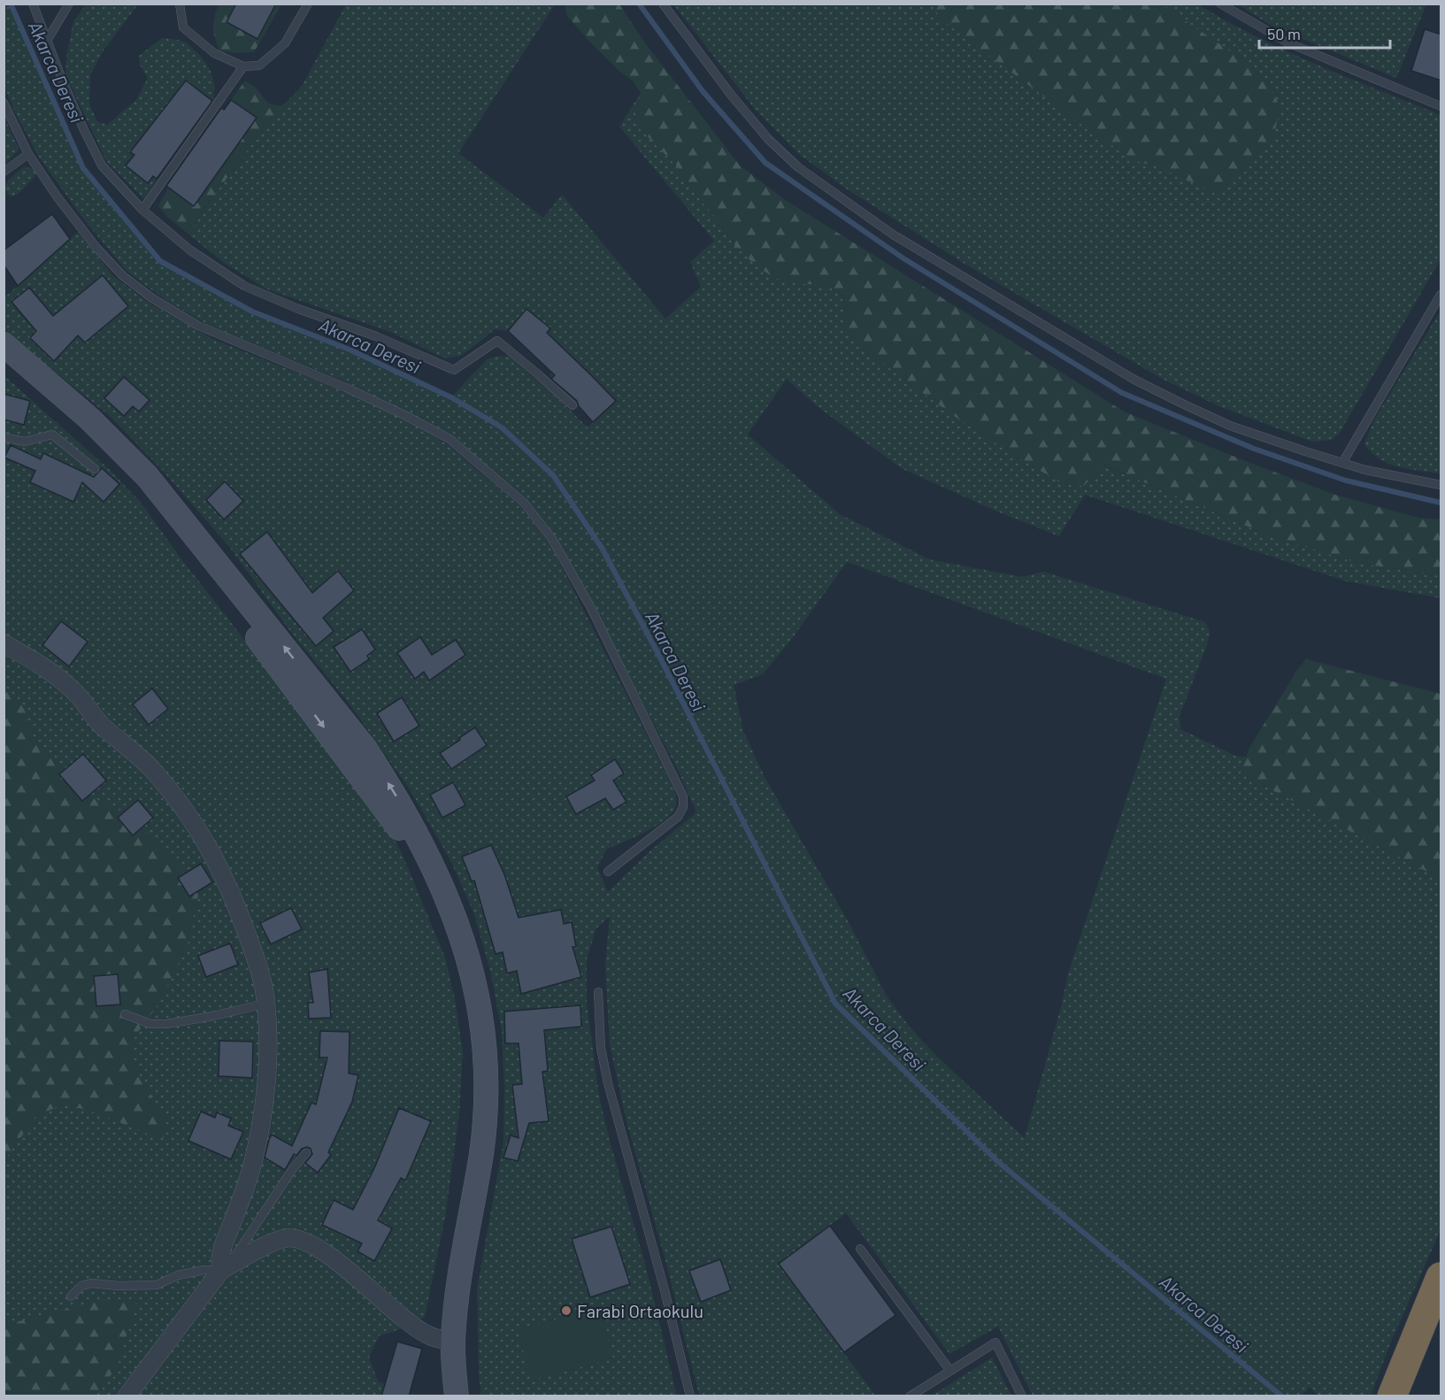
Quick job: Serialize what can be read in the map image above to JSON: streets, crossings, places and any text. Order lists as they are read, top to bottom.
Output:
{
  "water": ["Akarca Deresi"],
  "places": ["Farabi Ortaokulu"],
  "scale_bar": "50 m"
}
